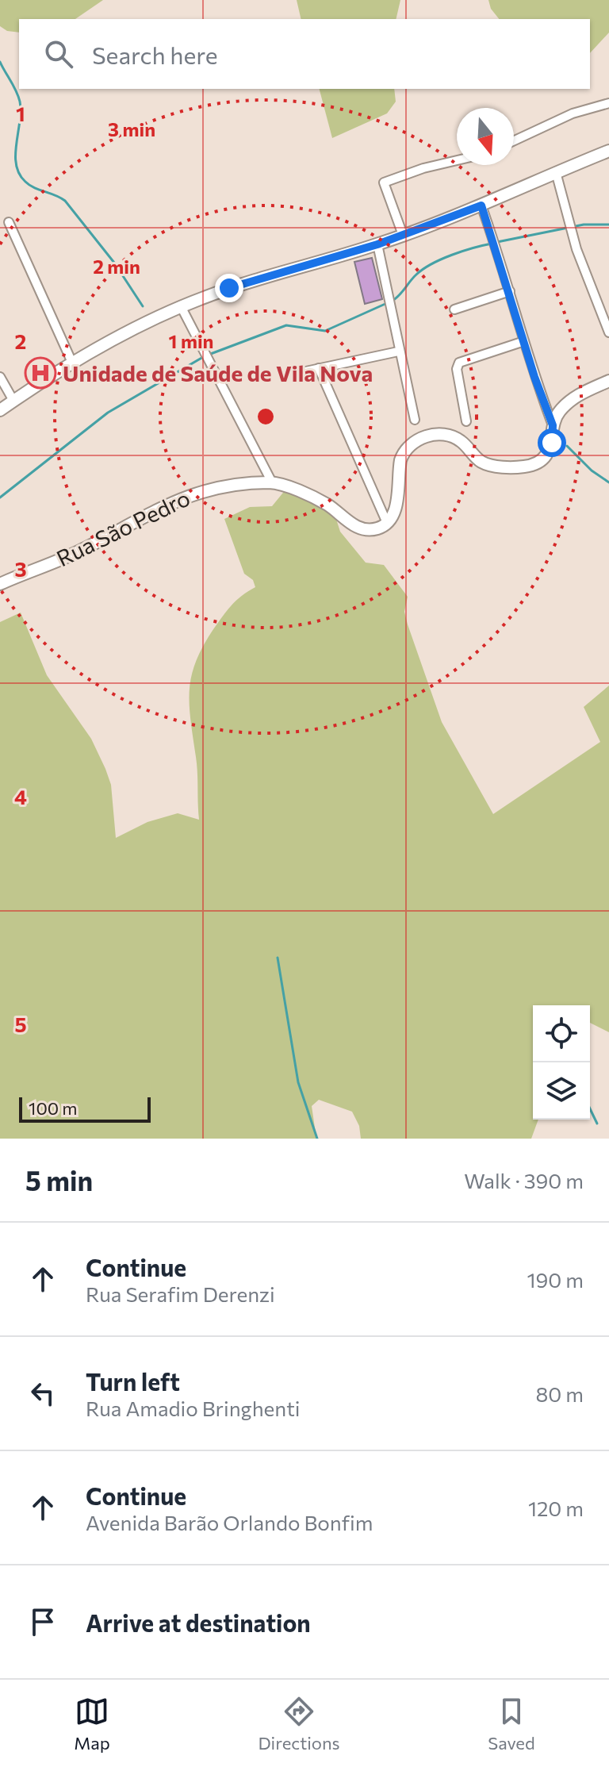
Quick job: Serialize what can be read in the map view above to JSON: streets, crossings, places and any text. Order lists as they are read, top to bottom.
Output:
{
  "streets": {
    "street": ["Rua São Pedro"]
  },
  "places": {
    "hospital": ["Unidade de Saúde de Vila Nova"]
  },
  "scale_bar": "100 m",
  "north": "bottom",
  "page": {
    "search": "Search here",
    "scale": "100 m",
    "heading": ["5 min", "Walk · 390 m"],
    "list": [
      ["Continue", "Rua Serafim Derenzi", "190 m"],
      ["Turn left", "Rua Amadio Bringhenti", "80 m"],
      ["Continue", "Avenida Barão Orlando Bonfim", "120 m"],
      "Arrive at destination"
    ],
    "nav": ["Map", "Directions", "Saved"]
  },
  "grid": {
    "rows": [
      "1",
      "2",
      "3",
      "4",
      "5"
    ]
  },
  "rings": ["3 min", "2 min", "1 min"]
}
